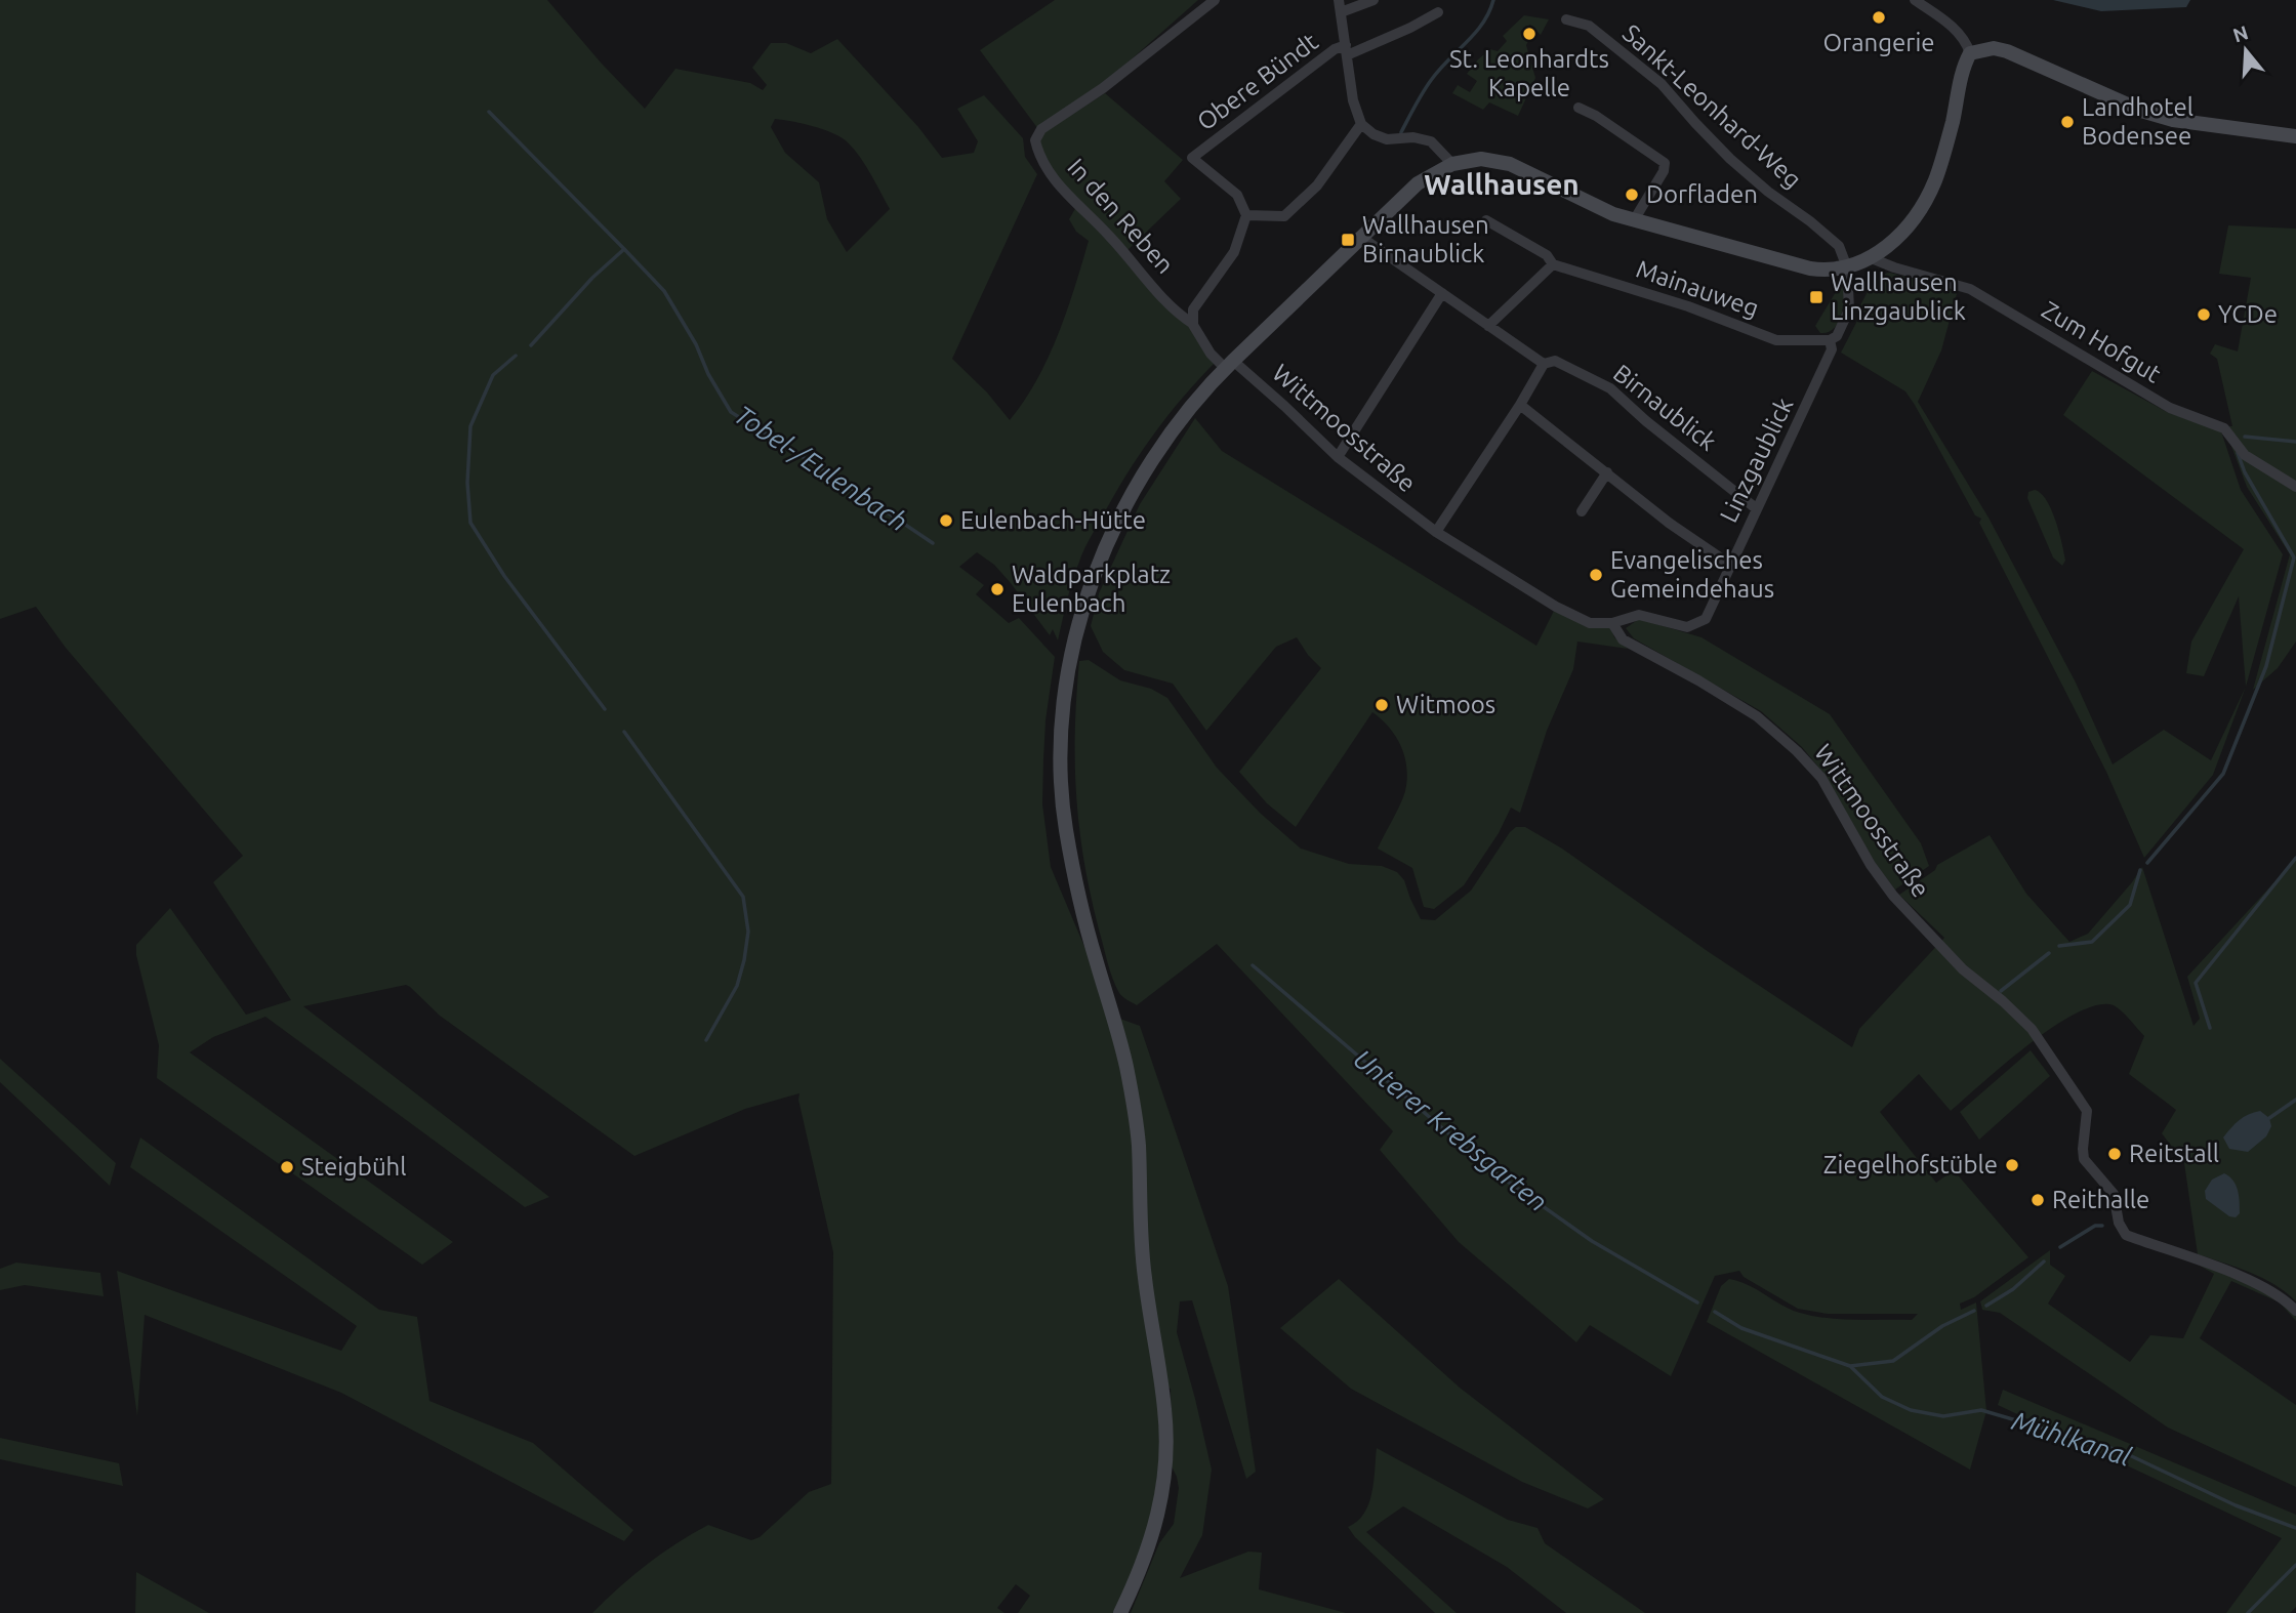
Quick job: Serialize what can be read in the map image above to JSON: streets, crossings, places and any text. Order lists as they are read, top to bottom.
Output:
{
  "streets": {
    "street": [
      "Obere Bündt",
      "Sankt-Leonhard-Weg",
      "In den Reben",
      "Mainauweg",
      "Zum Hofgut",
      "Birnaublick",
      "Wittmoosstraße",
      "Linzgaublick"
    ]
  },
  "crossings": [
    ["Sankt-Leonhard-Weg", "Linzgaublick"],
    ["In den Reben", "Wittmoosstraße"],
    ["Mainauweg", "Linzgaublick"],
    ["Birnaublick", "Linzgaublick"],
    ["Wittmoosstraße", "Linzgaublick"]
  ],
  "districts": ["Wallhausen"],
  "water": ["Tobel-/Eulenbach", "Unterer Krebsgarten", "Mühlkanal"],
  "places": {
    "other": [
      "Orangerie",
      "St. Leonhardts Kapelle",
      "Landhotel Bodensee",
      "Dorfladen",
      "YCDe",
      "Eulenbach-Hütte",
      "Evangelisches Gemeindehaus",
      "Waldparkplatz Eulenbach",
      "Witmoos",
      "Reitstall",
      "Ziegelhofstüble",
      "Steigbühl",
      "Reithalle"
    ],
    "transit": ["Wallhausen Birnaublick", "Wallhausen Linzgaublick"]
  },
  "north": "top"
}
